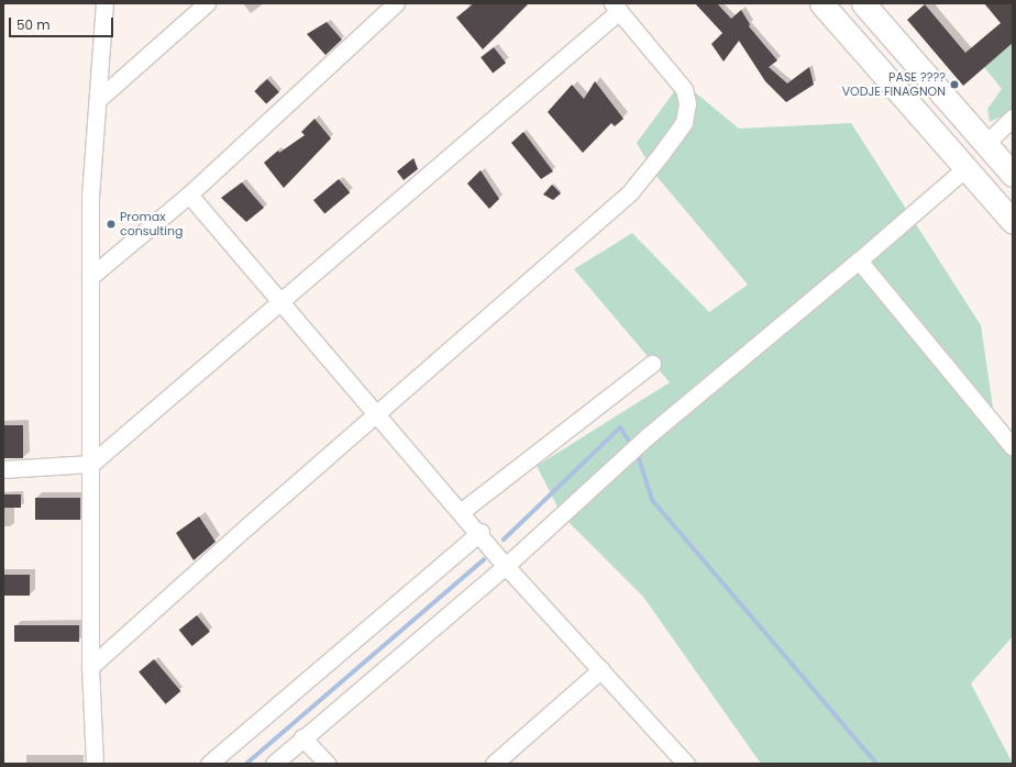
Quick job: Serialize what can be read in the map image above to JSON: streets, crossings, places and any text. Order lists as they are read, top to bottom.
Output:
{
  "places": ["PASE ???? VODJE FINAGNON", "Promax consulting"],
  "scale_bar": "50 m"
}
